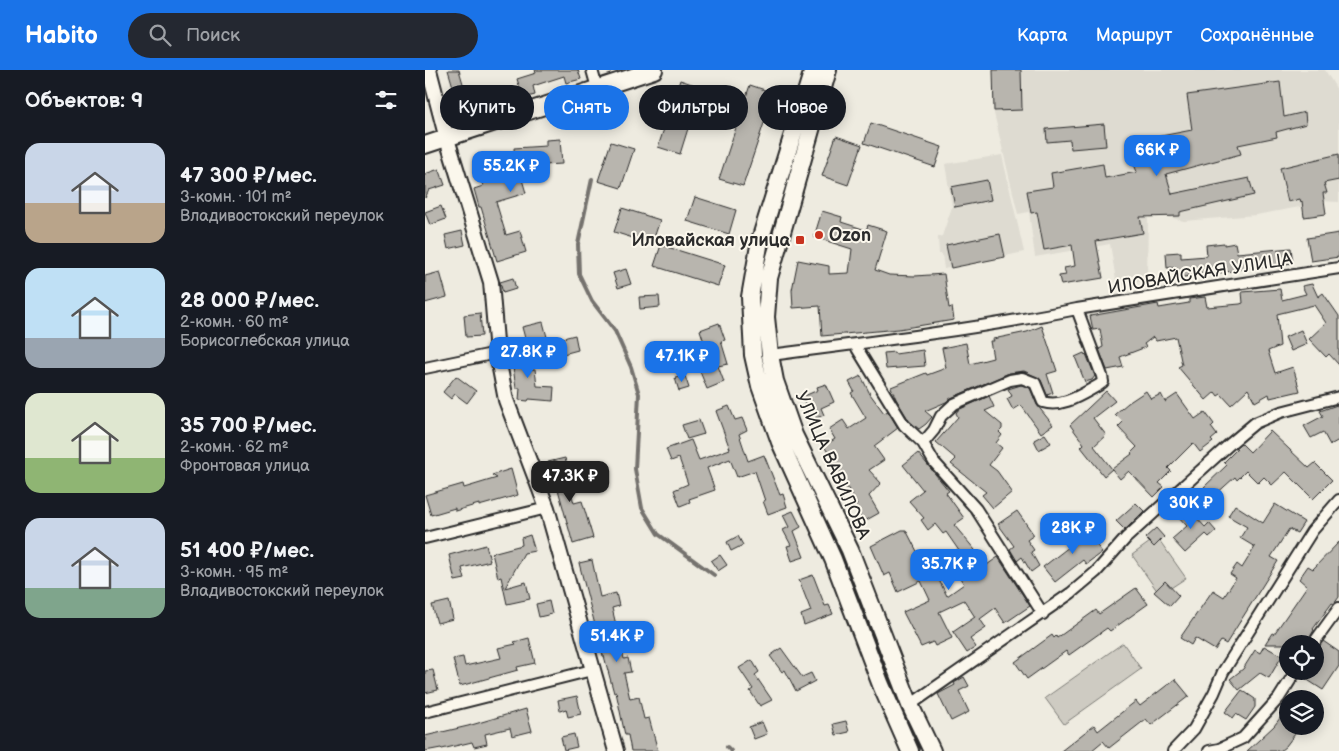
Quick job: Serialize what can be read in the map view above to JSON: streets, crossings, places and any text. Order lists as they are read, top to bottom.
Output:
{
  "streets": {
    "main road": ["УЛИЦА ВАВИЛОВА"],
    "street": ["ИЛОВАЙСКАЯ УЛИЦА"]
  },
  "crossings": [
    ["ИЛОВАЙСКАЯ УЛИЦА", "УЛИЦА ВАВИЛОВА"]
  ],
  "places": {
    "other": ["Ozon"],
    "transit": ["Иловайская улица"]
  },
  "page": {
    "header": "Habito",
    "search": "Поиск",
    "nav": ["Карта", "Маршрут", "Сохранённые"],
    "heading": "Объектов: 9",
    "chip": [
      "Купить",
      "Снять",
      "Фильтры",
      "Новое"
    ],
    "list": [
      {
        "name": "47 300 ₽/мес.",
        "note": "3-комн. · 101 m² · Владивостокский переулок"
      },
      {
        "name": "28 000 ₽/мес.",
        "note": "2-комн. · 60 m² · Борисоглебская улица"
      },
      {
        "name": "35 700 ₽/мес.",
        "note": "2-комн. · 62 m² · Фронтовая улица"
      },
      {
        "name": "51 400 ₽/мес.",
        "note": "3-комн. · 95 m² · Владивостокский переулок"
      }
    ],
    "price": [
      "66K ₽",
      "55.2K ₽",
      "27.8K ₽",
      "47.1K ₽",
      "47.3K ₽",
      "30K ₽",
      "28K ₽",
      "35.7K ₽",
      "51.4K ₽"
    ]
  }
}
